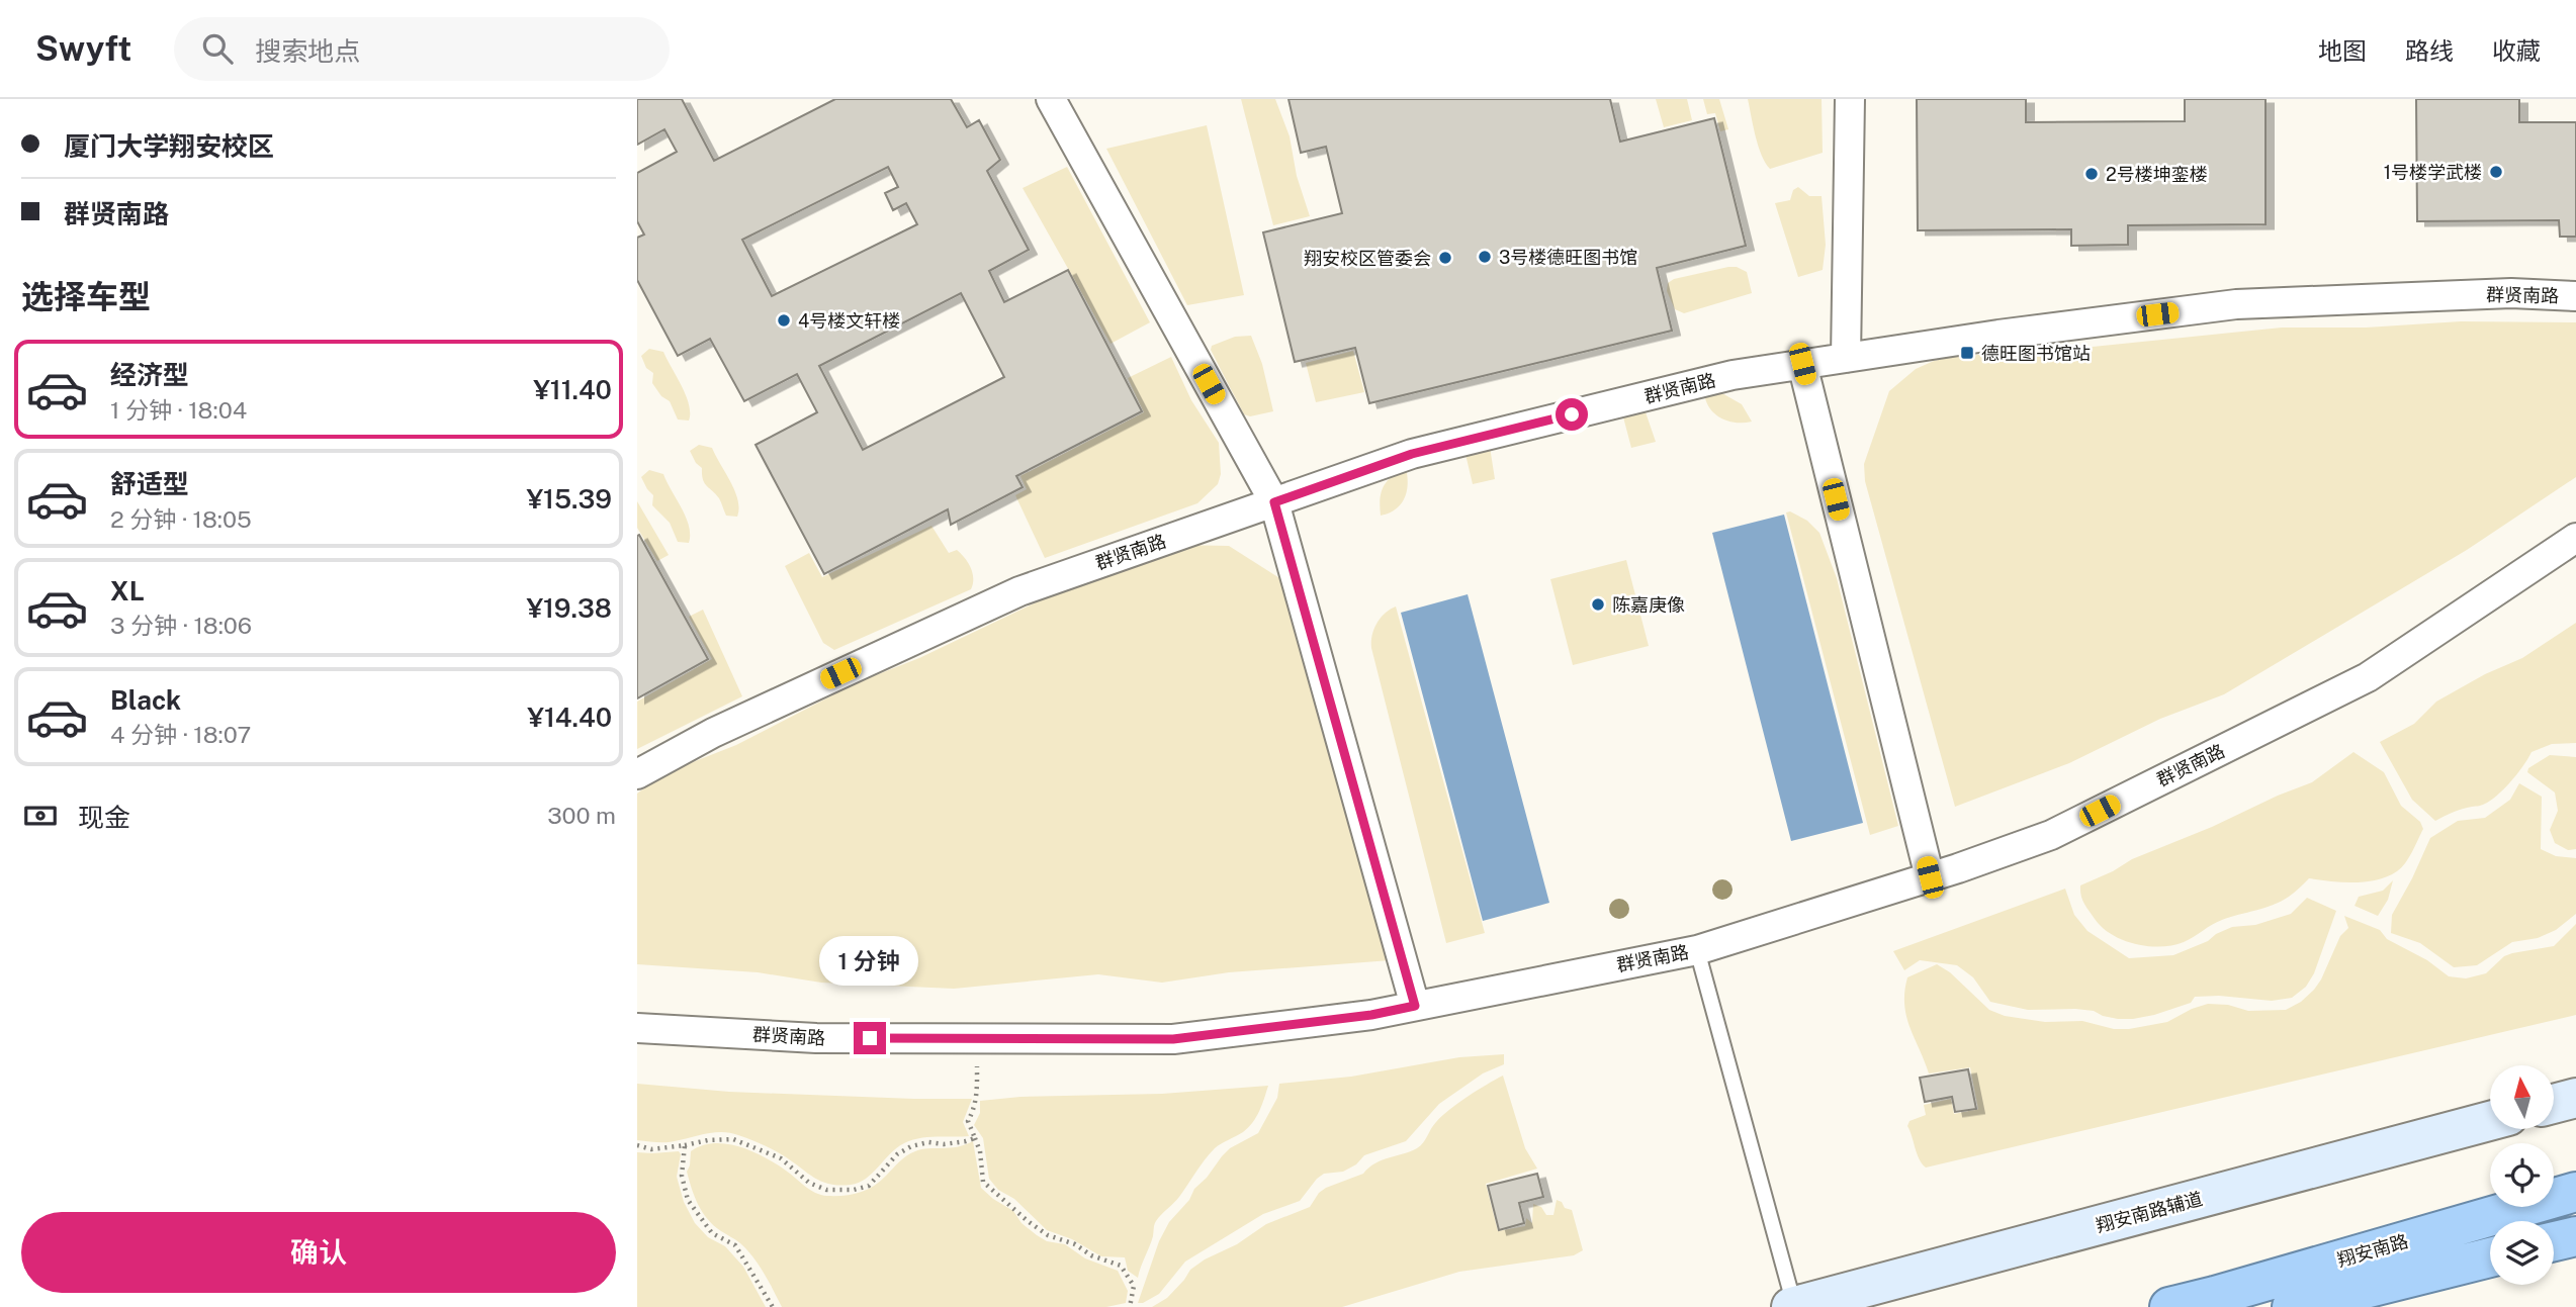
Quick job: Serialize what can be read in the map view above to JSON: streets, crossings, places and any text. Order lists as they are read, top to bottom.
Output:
{
  "streets": {
    "highway": ["翔安南路"],
    "main road": ["翔安南路辅道"],
    "street": ["群贤南路"]
  },
  "places": {
    "other": [
      "1号楼学武楼",
      "2号楼坤銮楼",
      "3号楼德旺图书馆",
      "翔安校区管委会",
      "4号楼文轩楼",
      "陈嘉庚像"
    ],
    "transit": ["德旺图书馆站"]
  },
  "north": "top",
  "page": {
    "header": "Swyft",
    "search": "搜索地点",
    "nav": ["地图", "路线", "收藏"],
    "banner": ["厦门大学翔安校区", "群贤南路"],
    "heading": "选择车型",
    "list": [
      {
        "name": "经济型",
        "note": "1 分钟 · 18:04",
        "value": "¥11.40"
      },
      {
        "name": "舒适型",
        "note": "2 分钟 · 18:05",
        "value": "¥15.39"
      },
      {
        "name": "XL",
        "note": "3 分钟 · 18:06",
        "value": "¥19.38"
      },
      {
        "name": "Black",
        "note": "4 分钟 · 18:07",
        "value": "¥14.40"
      }
    ],
    "pay": ["现金", "300 m"],
    "bubble": "1 分钟",
    "buttons": "确认"
  }
}
